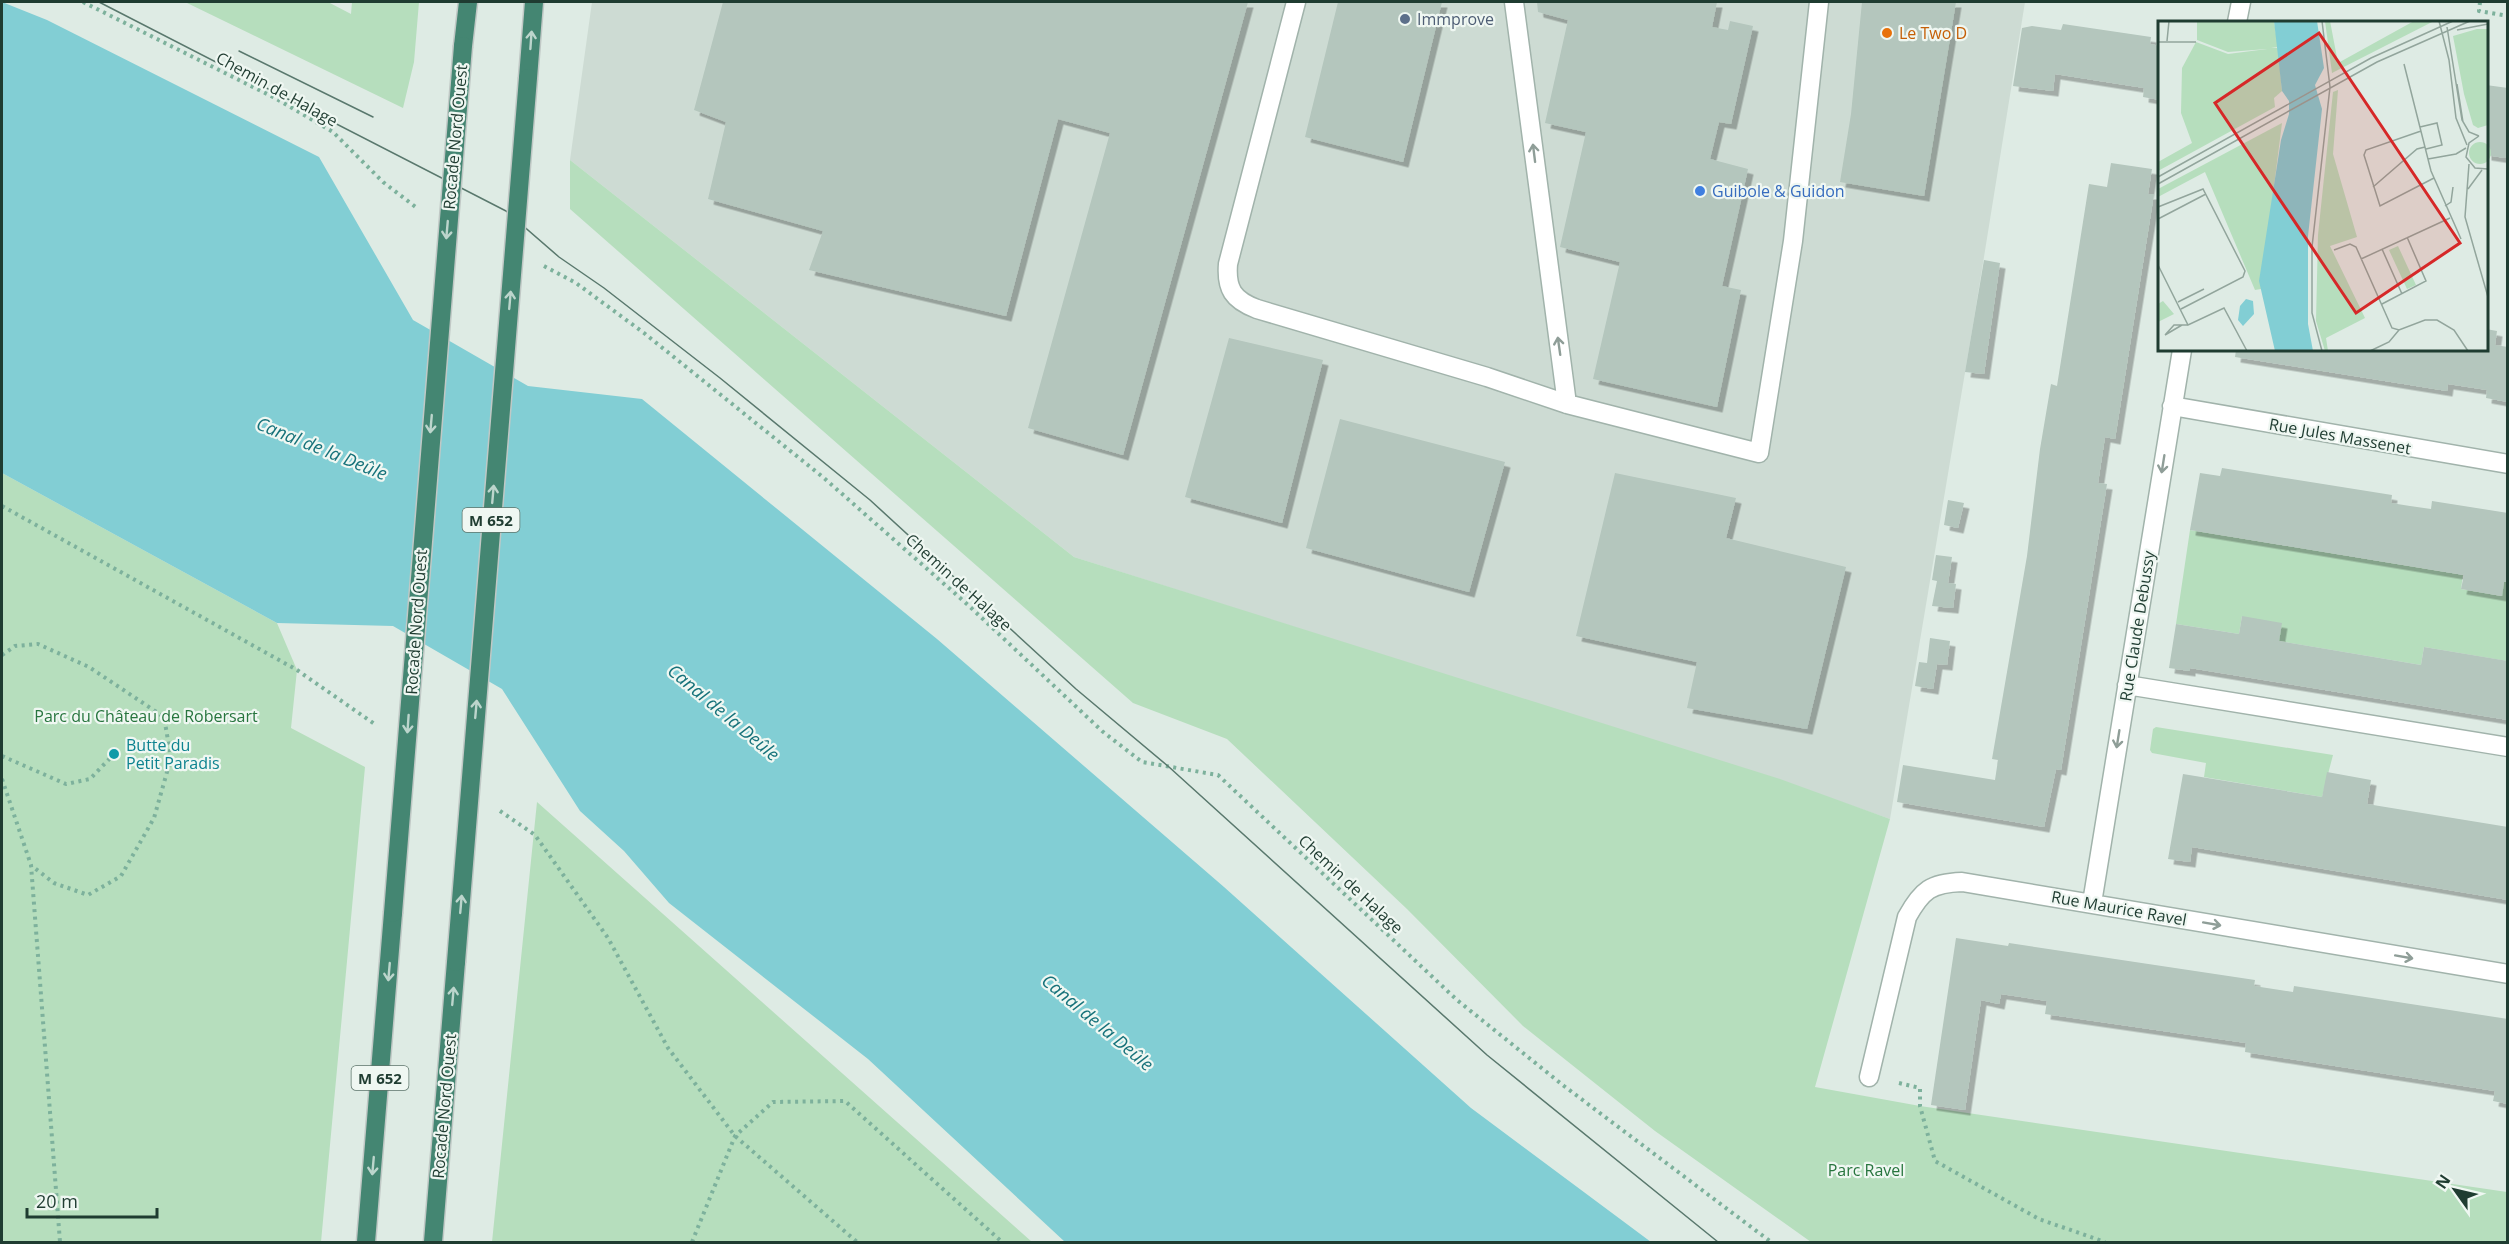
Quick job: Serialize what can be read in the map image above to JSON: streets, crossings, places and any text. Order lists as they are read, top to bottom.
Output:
{
  "streets": {
    "highway": ["Rocade Nord Ouest", "M 652"],
    "street": ["Rue Jules Massenet", "Rue Claude Debussy", "Rue Maurice Ravel"],
    "path": ["Chemin de Halage"]
  },
  "crossings": [
    ["Rue Jules Massenet", "Rue Claude Debussy"],
    ["Rue Claude Debussy", "Rue Maurice Ravel"]
  ],
  "one_way": ["Rue Claude Debussy", "Rue Maurice Ravel"],
  "water": ["Canal de la Deûle"],
  "parks": ["Parc du Château de Robersart", "Parc Ravel"],
  "places": [
    "Immprove",
    "Le Two D",
    "Guibole & Guidon",
    "Butte du Petit Paradis"
  ],
  "scale_bar": "20 m",
  "north": "top left"
}
